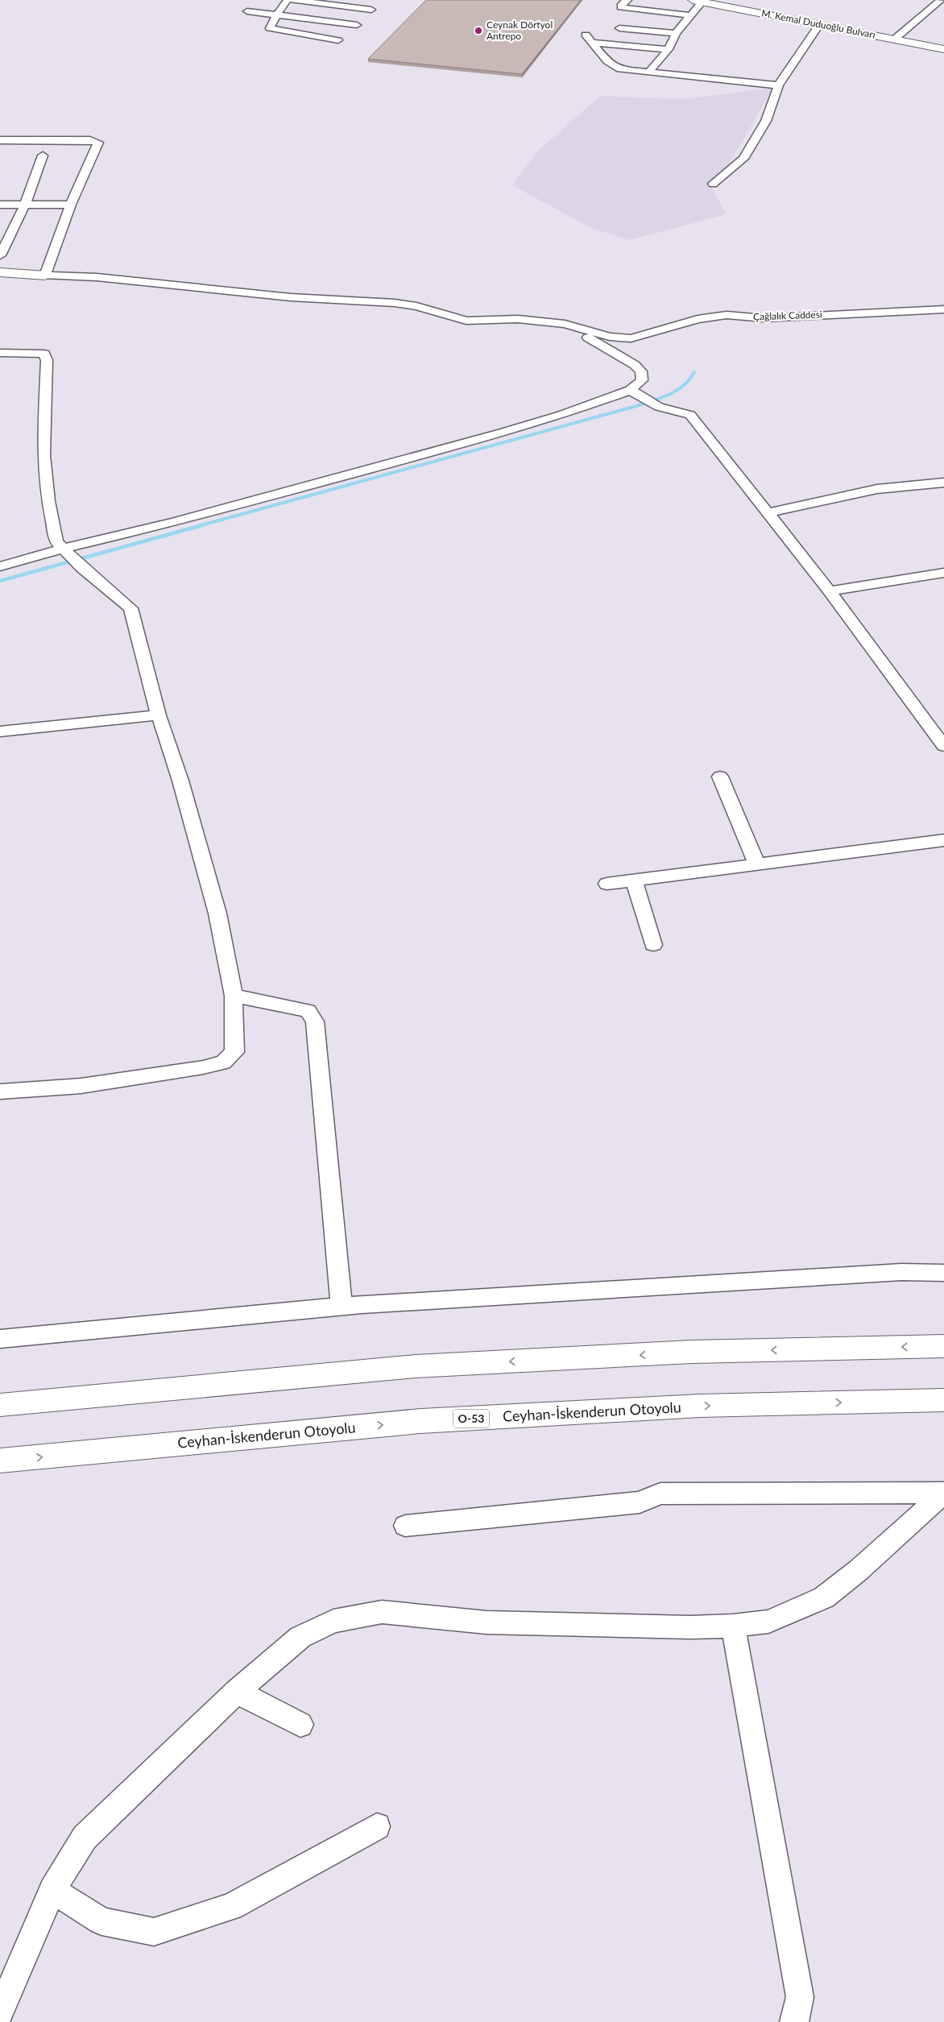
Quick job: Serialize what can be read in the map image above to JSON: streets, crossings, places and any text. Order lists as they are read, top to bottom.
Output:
{
  "streets": {
    "main road": ["M. Kemal Duduoğlu Bulvarı", "Ceyhan-İskenderun Otoyolu", "O-53"],
    "street": ["Çağlalık Caddesi"]
  },
  "places": ["Ceynak Dörtyol Antrepo"]
}
